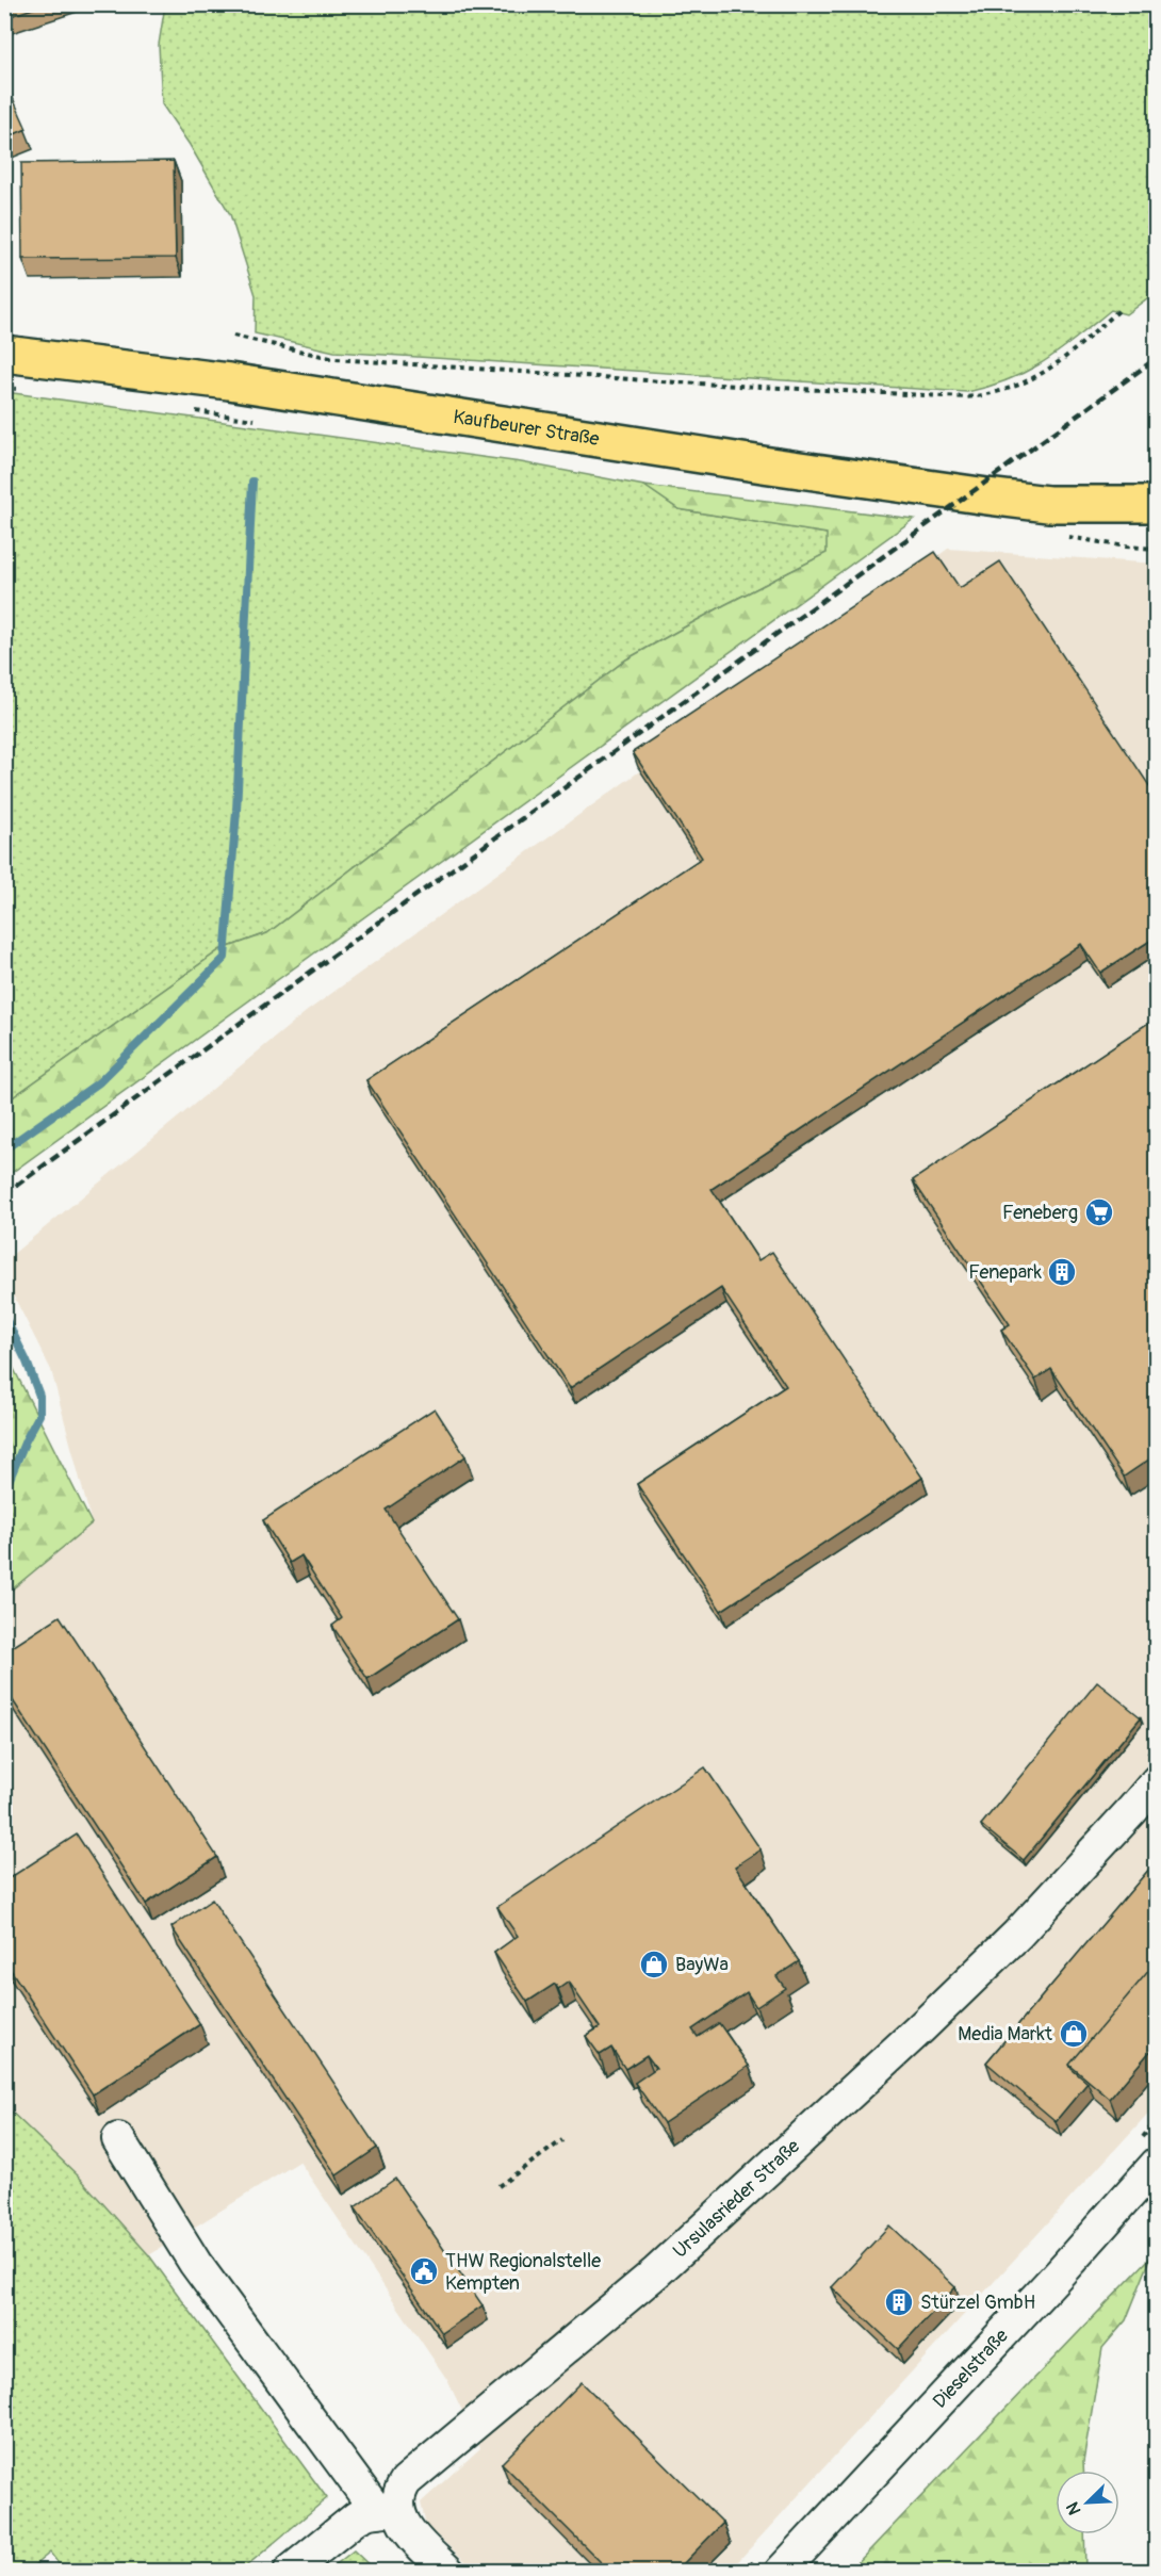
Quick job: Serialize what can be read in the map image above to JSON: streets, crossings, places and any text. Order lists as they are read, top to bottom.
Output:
{
  "streets": {
    "main road": ["Kaufbeurer Straße"],
    "street": ["Ursulasrieder Straße", "Dieselstraße"]
  },
  "places": {
    "supermarket": ["Feneberg"],
    "building": ["Fenepark", "Stürzel GmbH"],
    "shop": ["BayWa", "Media Markt"],
    "public building": ["THW Regionalstelle Kempten"]
  },
  "north": "bottom left"
}
